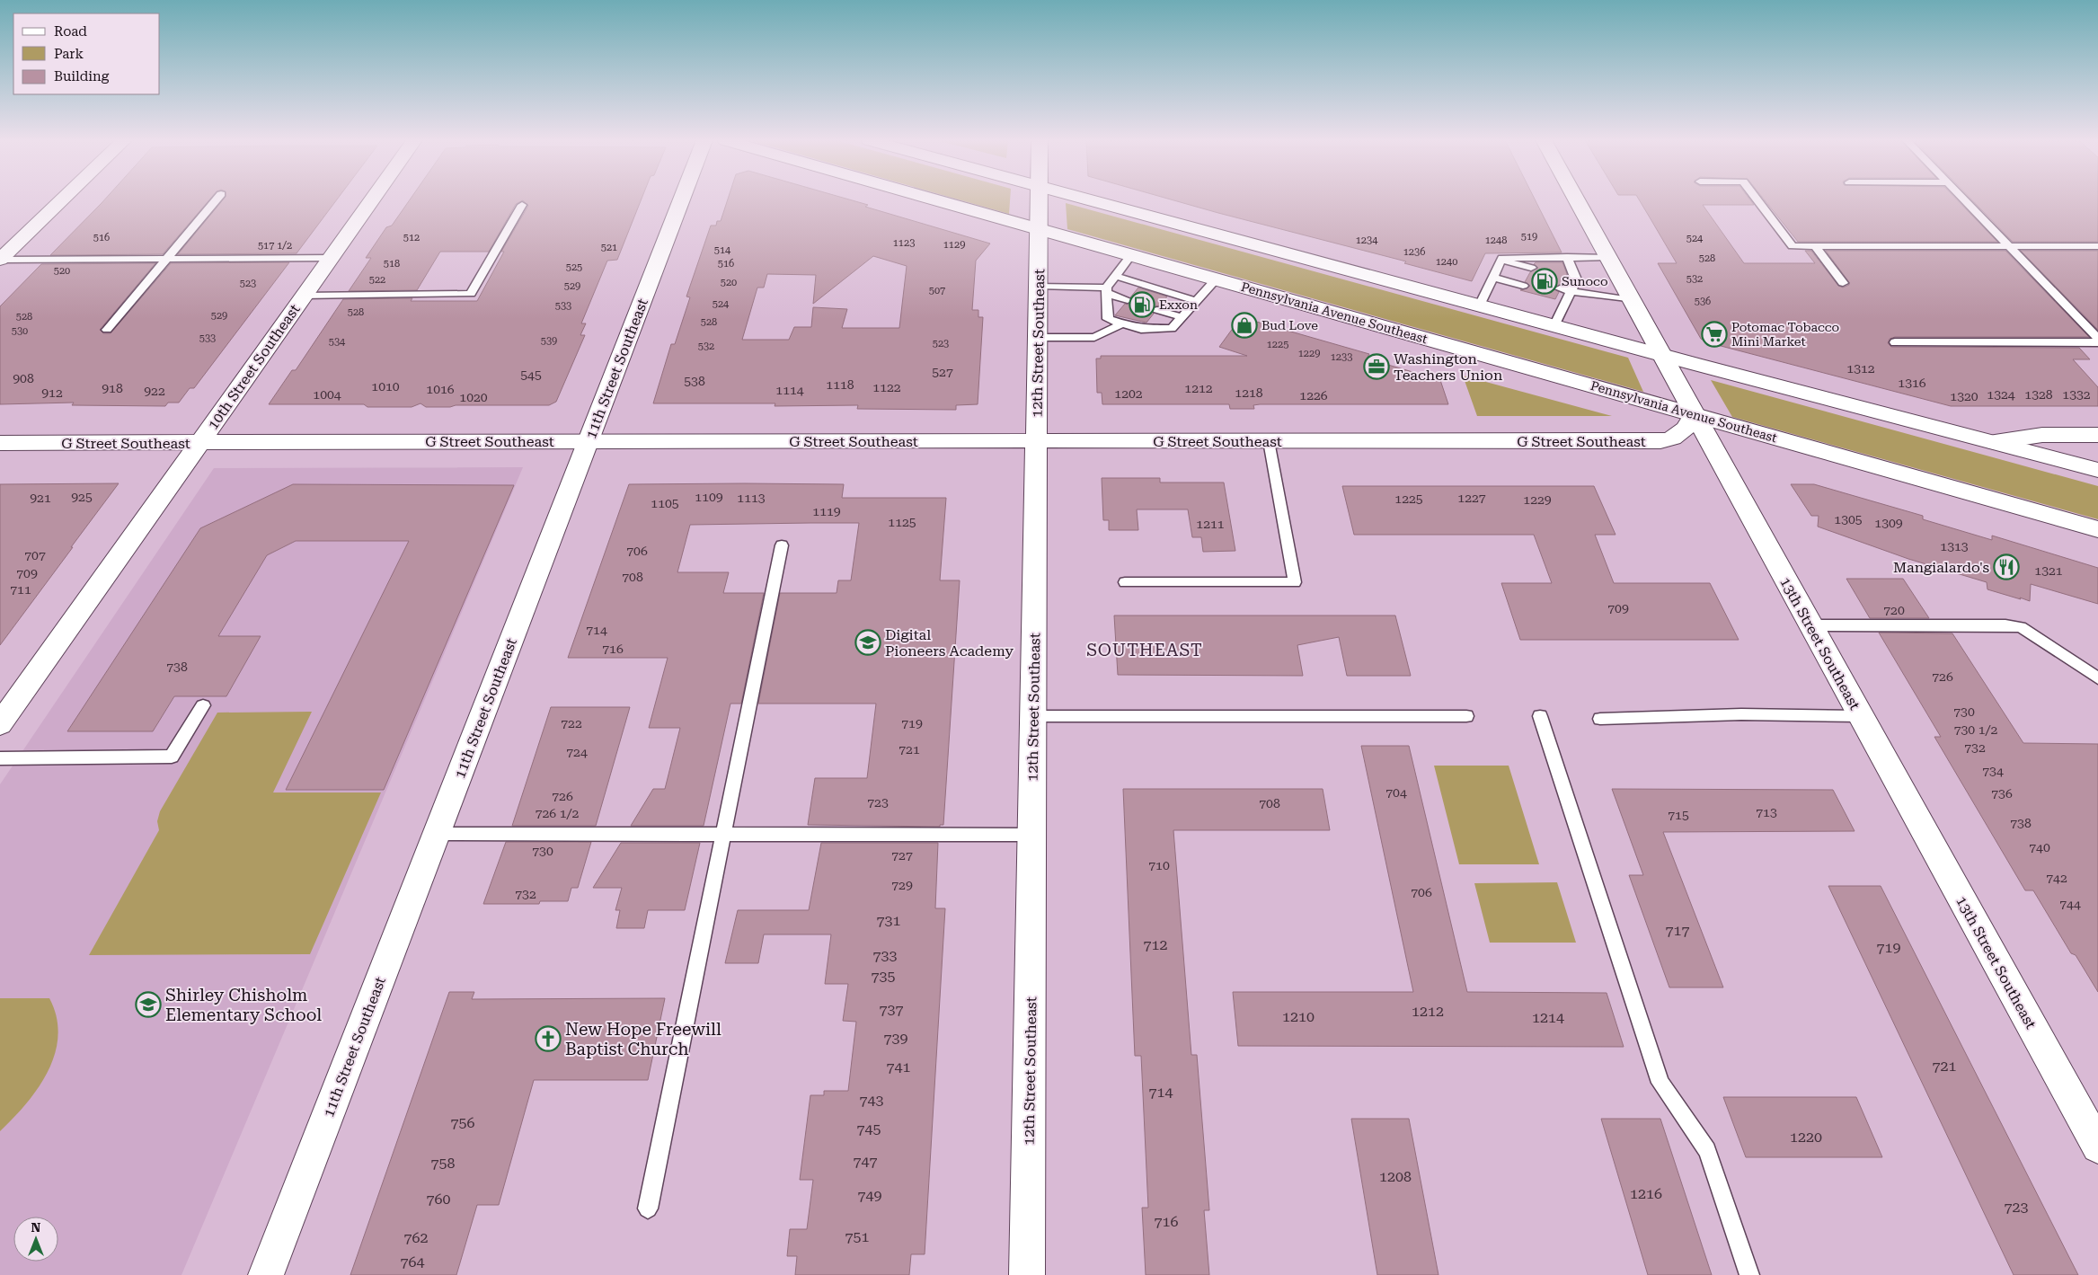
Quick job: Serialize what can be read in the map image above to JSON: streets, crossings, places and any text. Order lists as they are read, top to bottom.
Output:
{
  "streets": {
    "street": [
      "Pennsylvania Avenue Southeast",
      "12th Street Southeast",
      "10th Street Southeast",
      "11th Street Southeast",
      "G Street Southeast",
      "13th Street Southeast"
    ]
  },
  "crossings": [
    ["Pennsylvania Avenue Southeast", "12th Street Southeast"],
    ["Pennsylvania Avenue Southeast", "G Street Southeast"],
    ["Pennsylvania Avenue Southeast", "13th Street Southeast"],
    ["12th Street Southeast", "G Street Southeast"],
    ["10th Street Southeast", "G Street Southeast"],
    ["11th Street Southeast", "G Street Southeast"],
    ["G Street Southeast", "13th Street Southeast"]
  ],
  "districts": ["SOUTHEAST"],
  "places": {
    "fuel station": ["Sunoco", "Exxon"],
    "shop": ["Bud Love"],
    "supermarket": ["Potomac Tobacco Mini Market"],
    "office": ["Washington Teachers Union"],
    "restaurant": ["Mangialardo's"],
    "school or university": ["Digital Pioneers Academy", "Shirley Chisholm Elementary School"],
    "church": ["New Hope Freewill Baptist Church"]
  },
  "house_numbers": [
    "519",
    "516",
    "512",
    "524",
    "1234",
    "1248",
    "1123",
    "1129",
    "517 1/2",
    "521",
    "514",
    "1236",
    "528",
    "1240",
    "518",
    "516",
    "525",
    "520",
    "532",
    "522",
    "520",
    "523",
    "529",
    "507",
    "536",
    "524",
    "533",
    "528",
    "529",
    "528",
    "528",
    "530",
    "533",
    "539",
    "534",
    "523",
    "1225",
    "532",
    "1229",
    "1233",
    "1312",
    "527",
    "545",
    "908",
    "538",
    "1316",
    "1118",
    "1010",
    "1122",
    "918",
    "1212",
    "1016",
    "1114",
    "922",
    "912",
    "1218",
    "1202",
    "1004",
    "1324",
    "1328",
    "1332",
    "1226",
    "1320",
    "1020",
    "925",
    "1109",
    "921",
    "1113",
    "1227",
    "1225",
    "1229",
    "1105",
    "1119",
    "1305",
    "1125",
    "1309",
    "1211",
    "1313",
    "706",
    "707",
    "1321",
    "709",
    "708",
    "711",
    "709",
    "720",
    "714",
    "716",
    "738",
    "726",
    "730",
    "722",
    "719",
    "730 1/2",
    "732",
    "721",
    "724",
    "734",
    "704",
    "736",
    "726",
    "723",
    "708",
    "713",
    "726 1/2",
    "715",
    "738",
    "740",
    "730",
    "727",
    "710",
    "742",
    "729",
    "706",
    "732",
    "744",
    "731",
    "717",
    "712",
    "719",
    "733",
    "735",
    "737",
    "1212",
    "1210",
    "1214",
    "739",
    "721",
    "741",
    "714",
    "743",
    "756",
    "745",
    "1220",
    "747",
    "758",
    "1208",
    "1216",
    "749",
    "760",
    "723",
    "716",
    "751",
    "762",
    "764"
  ],
  "legend": ["Road", "Park", "Building"],
  "north": "top"
}
